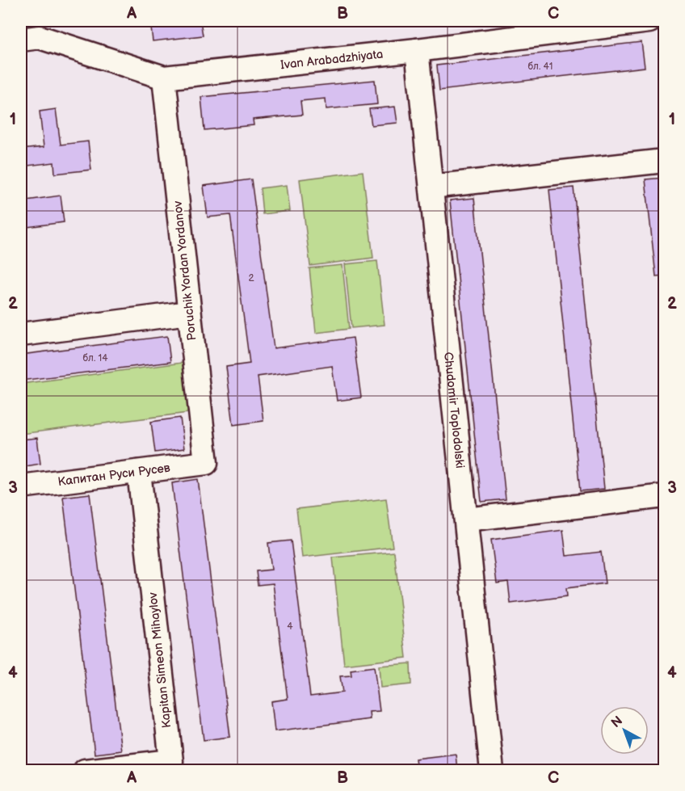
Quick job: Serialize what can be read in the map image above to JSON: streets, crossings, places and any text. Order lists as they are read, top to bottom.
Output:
{
  "streets": {
    "street": [
      "Ivan Arabadzhiyata",
      "Рoruchik Yordan Yordanov",
      "Chudomir Toplodolski",
      "Капитан Руси Русев",
      "Кapitan Simeon Mihaylov"
    ]
  },
  "crossings": [
    ["Ivan Arabadzhiyata", "Рoruchik Yordan Yordanov"],
    ["Ivan Arabadzhiyata", "Chudomir Toplodolski"],
    ["Рoruchik Yordan Yordanov", "Капитан Руси Русев"],
    ["Капитан Руси Русев", "Кapitan Simeon Mihaylov"]
  ],
  "house_numbers": [
    "бл. 41",
    "2",
    "бл. 14",
    "4"
  ],
  "north": "top left",
  "grid": {
    "columns": ["A", "B", "C"],
    "rows": [
      "1",
      "2",
      "3",
      "4"
    ]
  }
}
